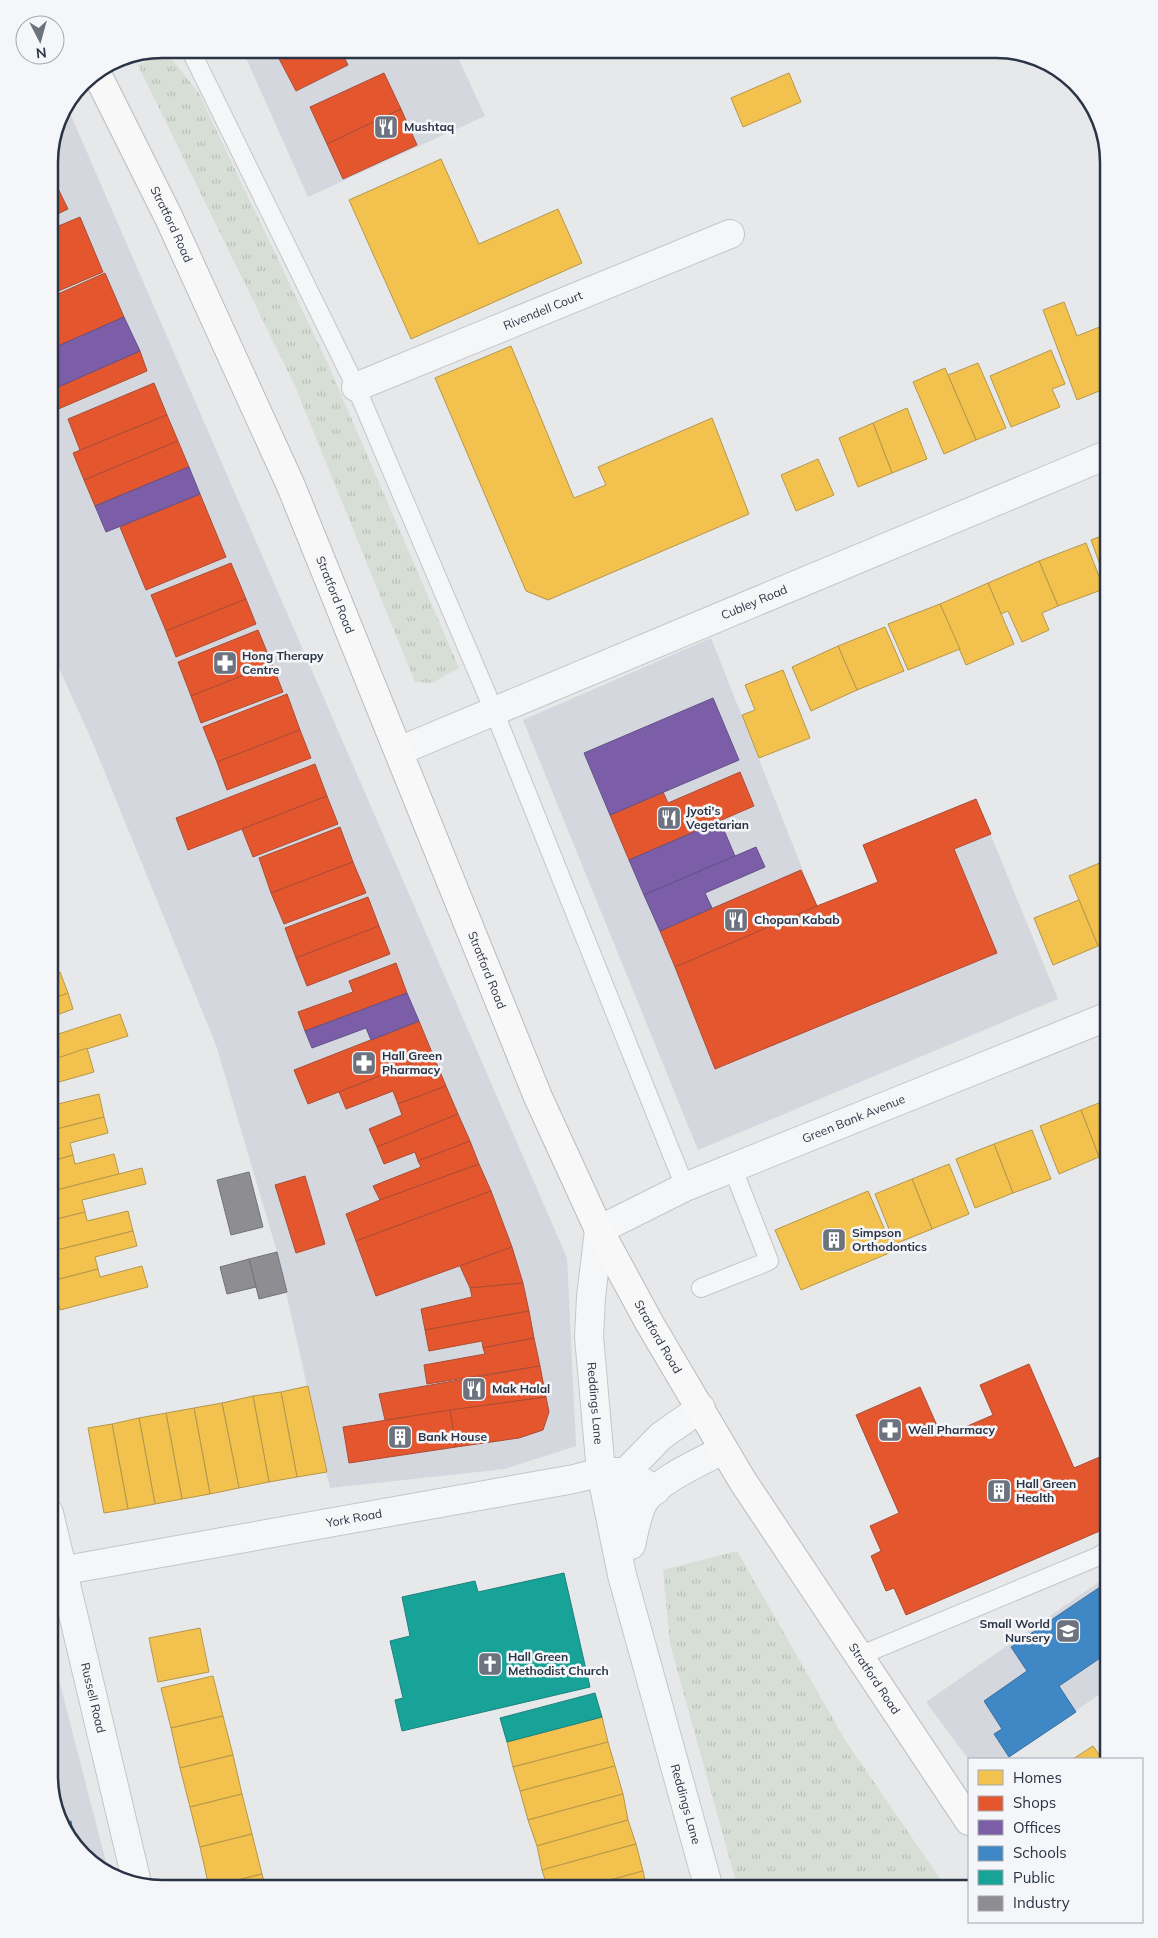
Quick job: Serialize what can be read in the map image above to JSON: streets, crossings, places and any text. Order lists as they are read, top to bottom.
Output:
{
  "streets": {
    "highway": ["Stratford Road"],
    "street": [
      "Rivendell Court",
      "Cubley Road",
      "Green Bank Avenue",
      "Reddings Lane",
      "York Road",
      "Russell Road"
    ]
  },
  "crossings": [
    ["Stratford Road", "Cubley Road"],
    ["Stratford Road", "Green Bank Avenue"],
    ["Stratford Road", "Reddings Lane"],
    ["Green Bank Avenue", "Reddings Lane"],
    ["Reddings Lane", "York Road"]
  ],
  "places": {
    "restaurant": [
      "Mushtaq",
      "Jyoti's Vegetarian",
      "Chopan Kabab",
      "Mak Halal"
    ],
    "pharmacy": ["Hong Therapy Centre", "Hall Green Pharmacy", "Well Pharmacy"],
    "building": ["Simpson Orthodontics", "Bank House", "Hall Green Health"],
    "school or university": ["Small World Nursery"],
    "church": ["Hall Green Methodist Church"]
  },
  "legend": [
    "Homes",
    "Shops",
    "Offices",
    "Schools",
    "Public",
    "Industry"
  ],
  "north": "bottom"
}
